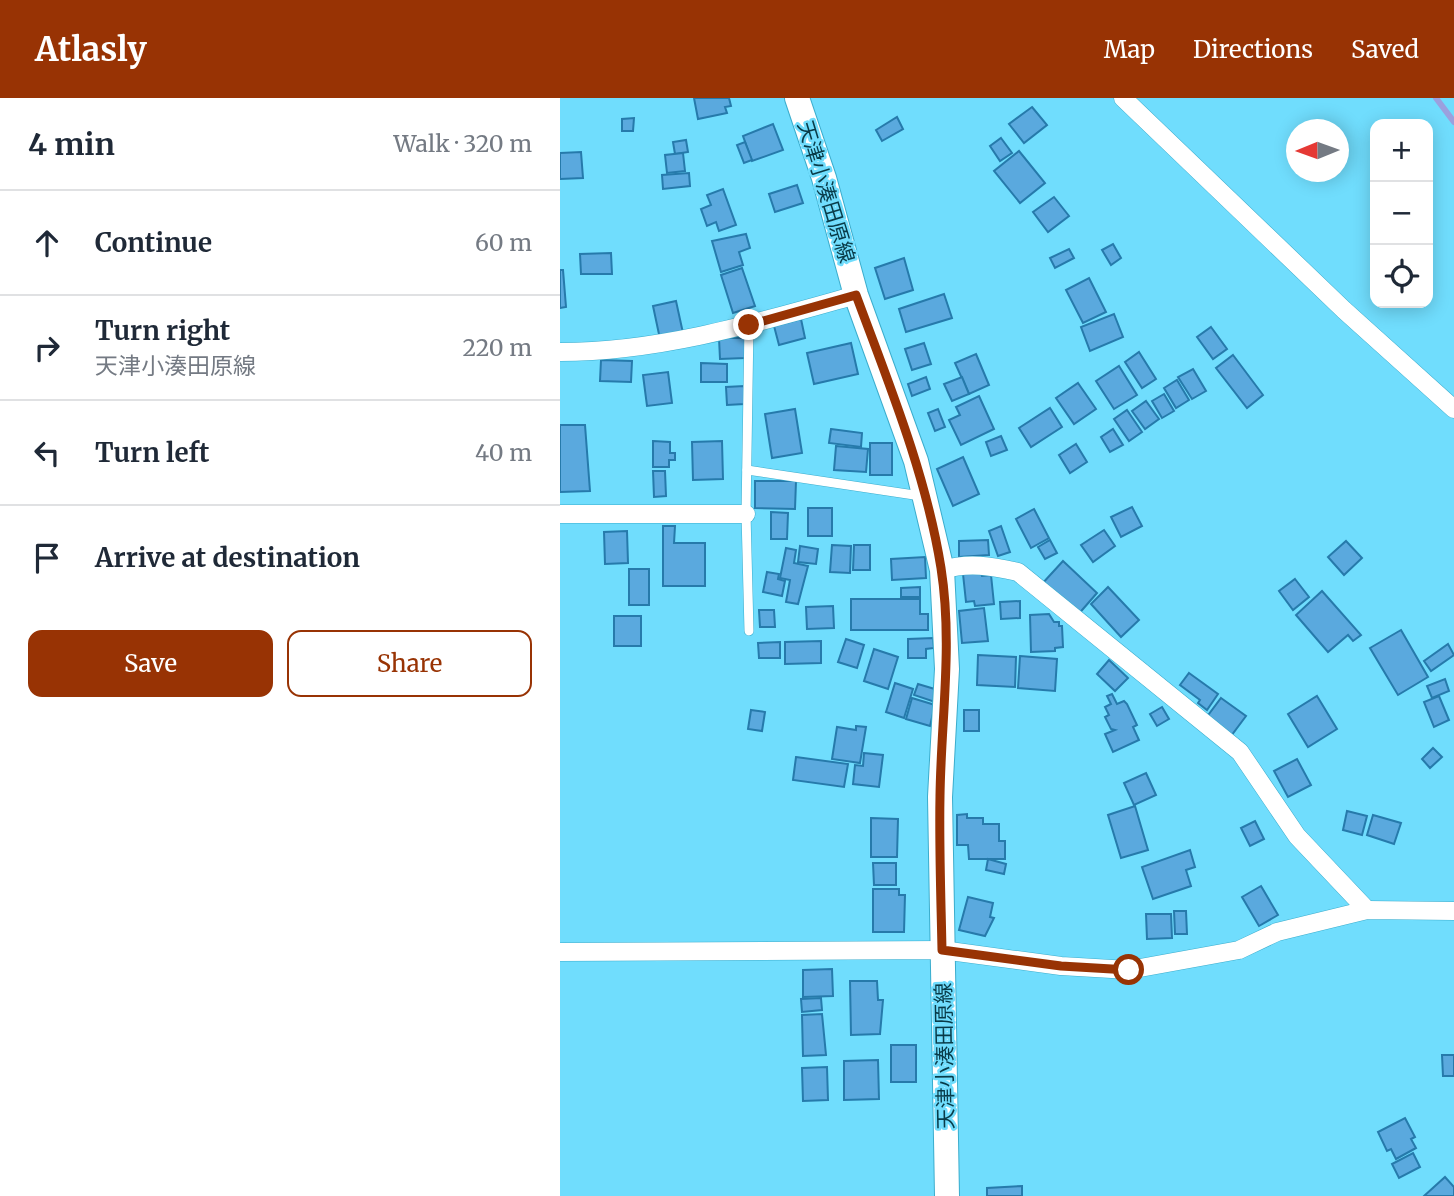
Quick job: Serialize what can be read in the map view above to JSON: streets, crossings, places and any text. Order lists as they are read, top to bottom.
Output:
{
  "streets": {
    "main road": ["天津小湊田原線"]
  },
  "north": "left",
  "page": {
    "header": "Atlasly",
    "nav": ["Map", "Directions", "Saved"],
    "heading": ["4 min", "Walk · 320 m"],
    "map_buttons": ["+", "−"],
    "list": [
      ["Continue", "60 m"],
      ["Turn right", "天津小湊田原線", "220 m"],
      ["Turn left", "40 m"],
      "Arrive at destination"
    ],
    "buttons": ["Save", "Share"]
  }
}
